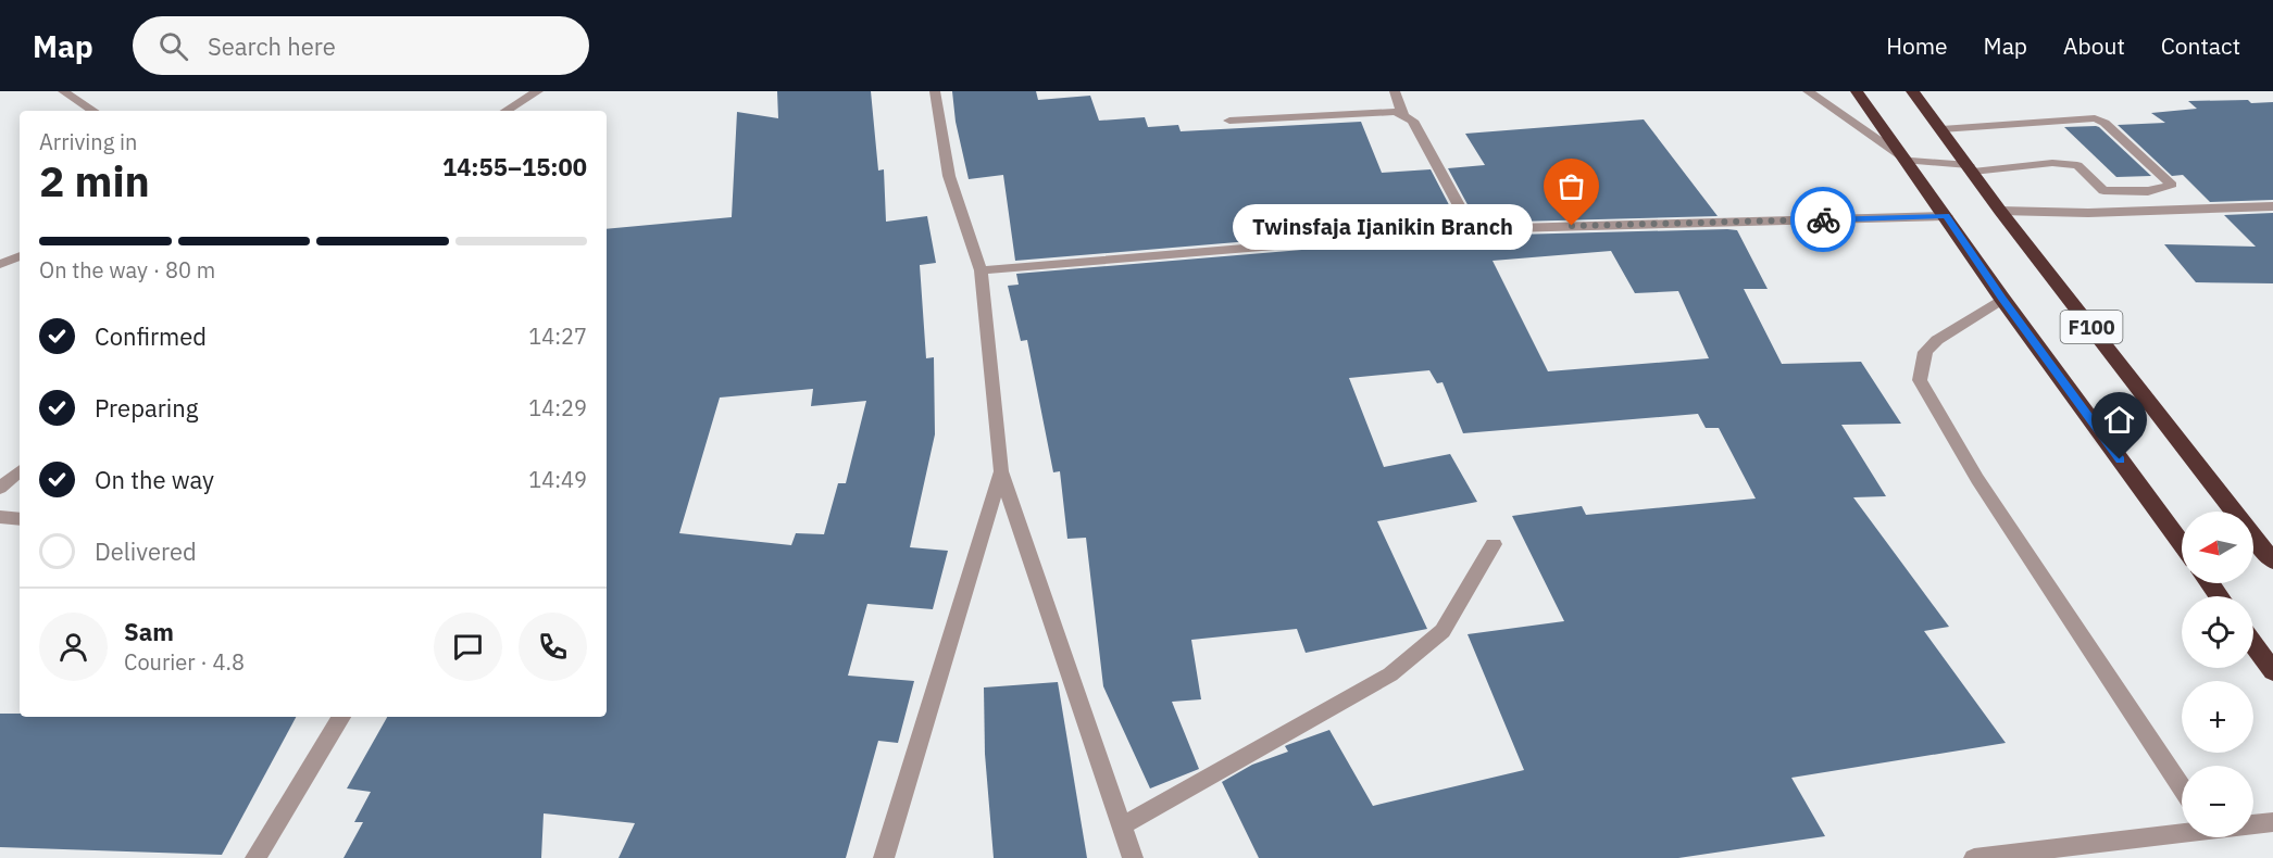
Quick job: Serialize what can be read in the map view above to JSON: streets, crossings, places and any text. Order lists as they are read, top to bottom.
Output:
{
  "streets": {
    "highway": ["F100"]
  },
  "places": ["Twinsfaja Ijanikin Branch"],
  "north": "left",
  "page": {
    "header": "Map",
    "search": "Search here",
    "nav": [
      "Home",
      "Map",
      "About",
      "Contact"
    ],
    "heading": ["2 min", "Arriving in", "14:55–15:00"],
    "panel": ["Sam", "Courier · 4.8"],
    "bubble": "Twinsfaja Ijanikin Branch",
    "bar": "On the way · 80 m",
    "list": [
      ["Confirmed", "14:27"],
      ["Preparing", "14:29"],
      ["On the way", "14:49"],
      "Delivered"
    ],
    "map_buttons": ["+", "−"]
  }
}
